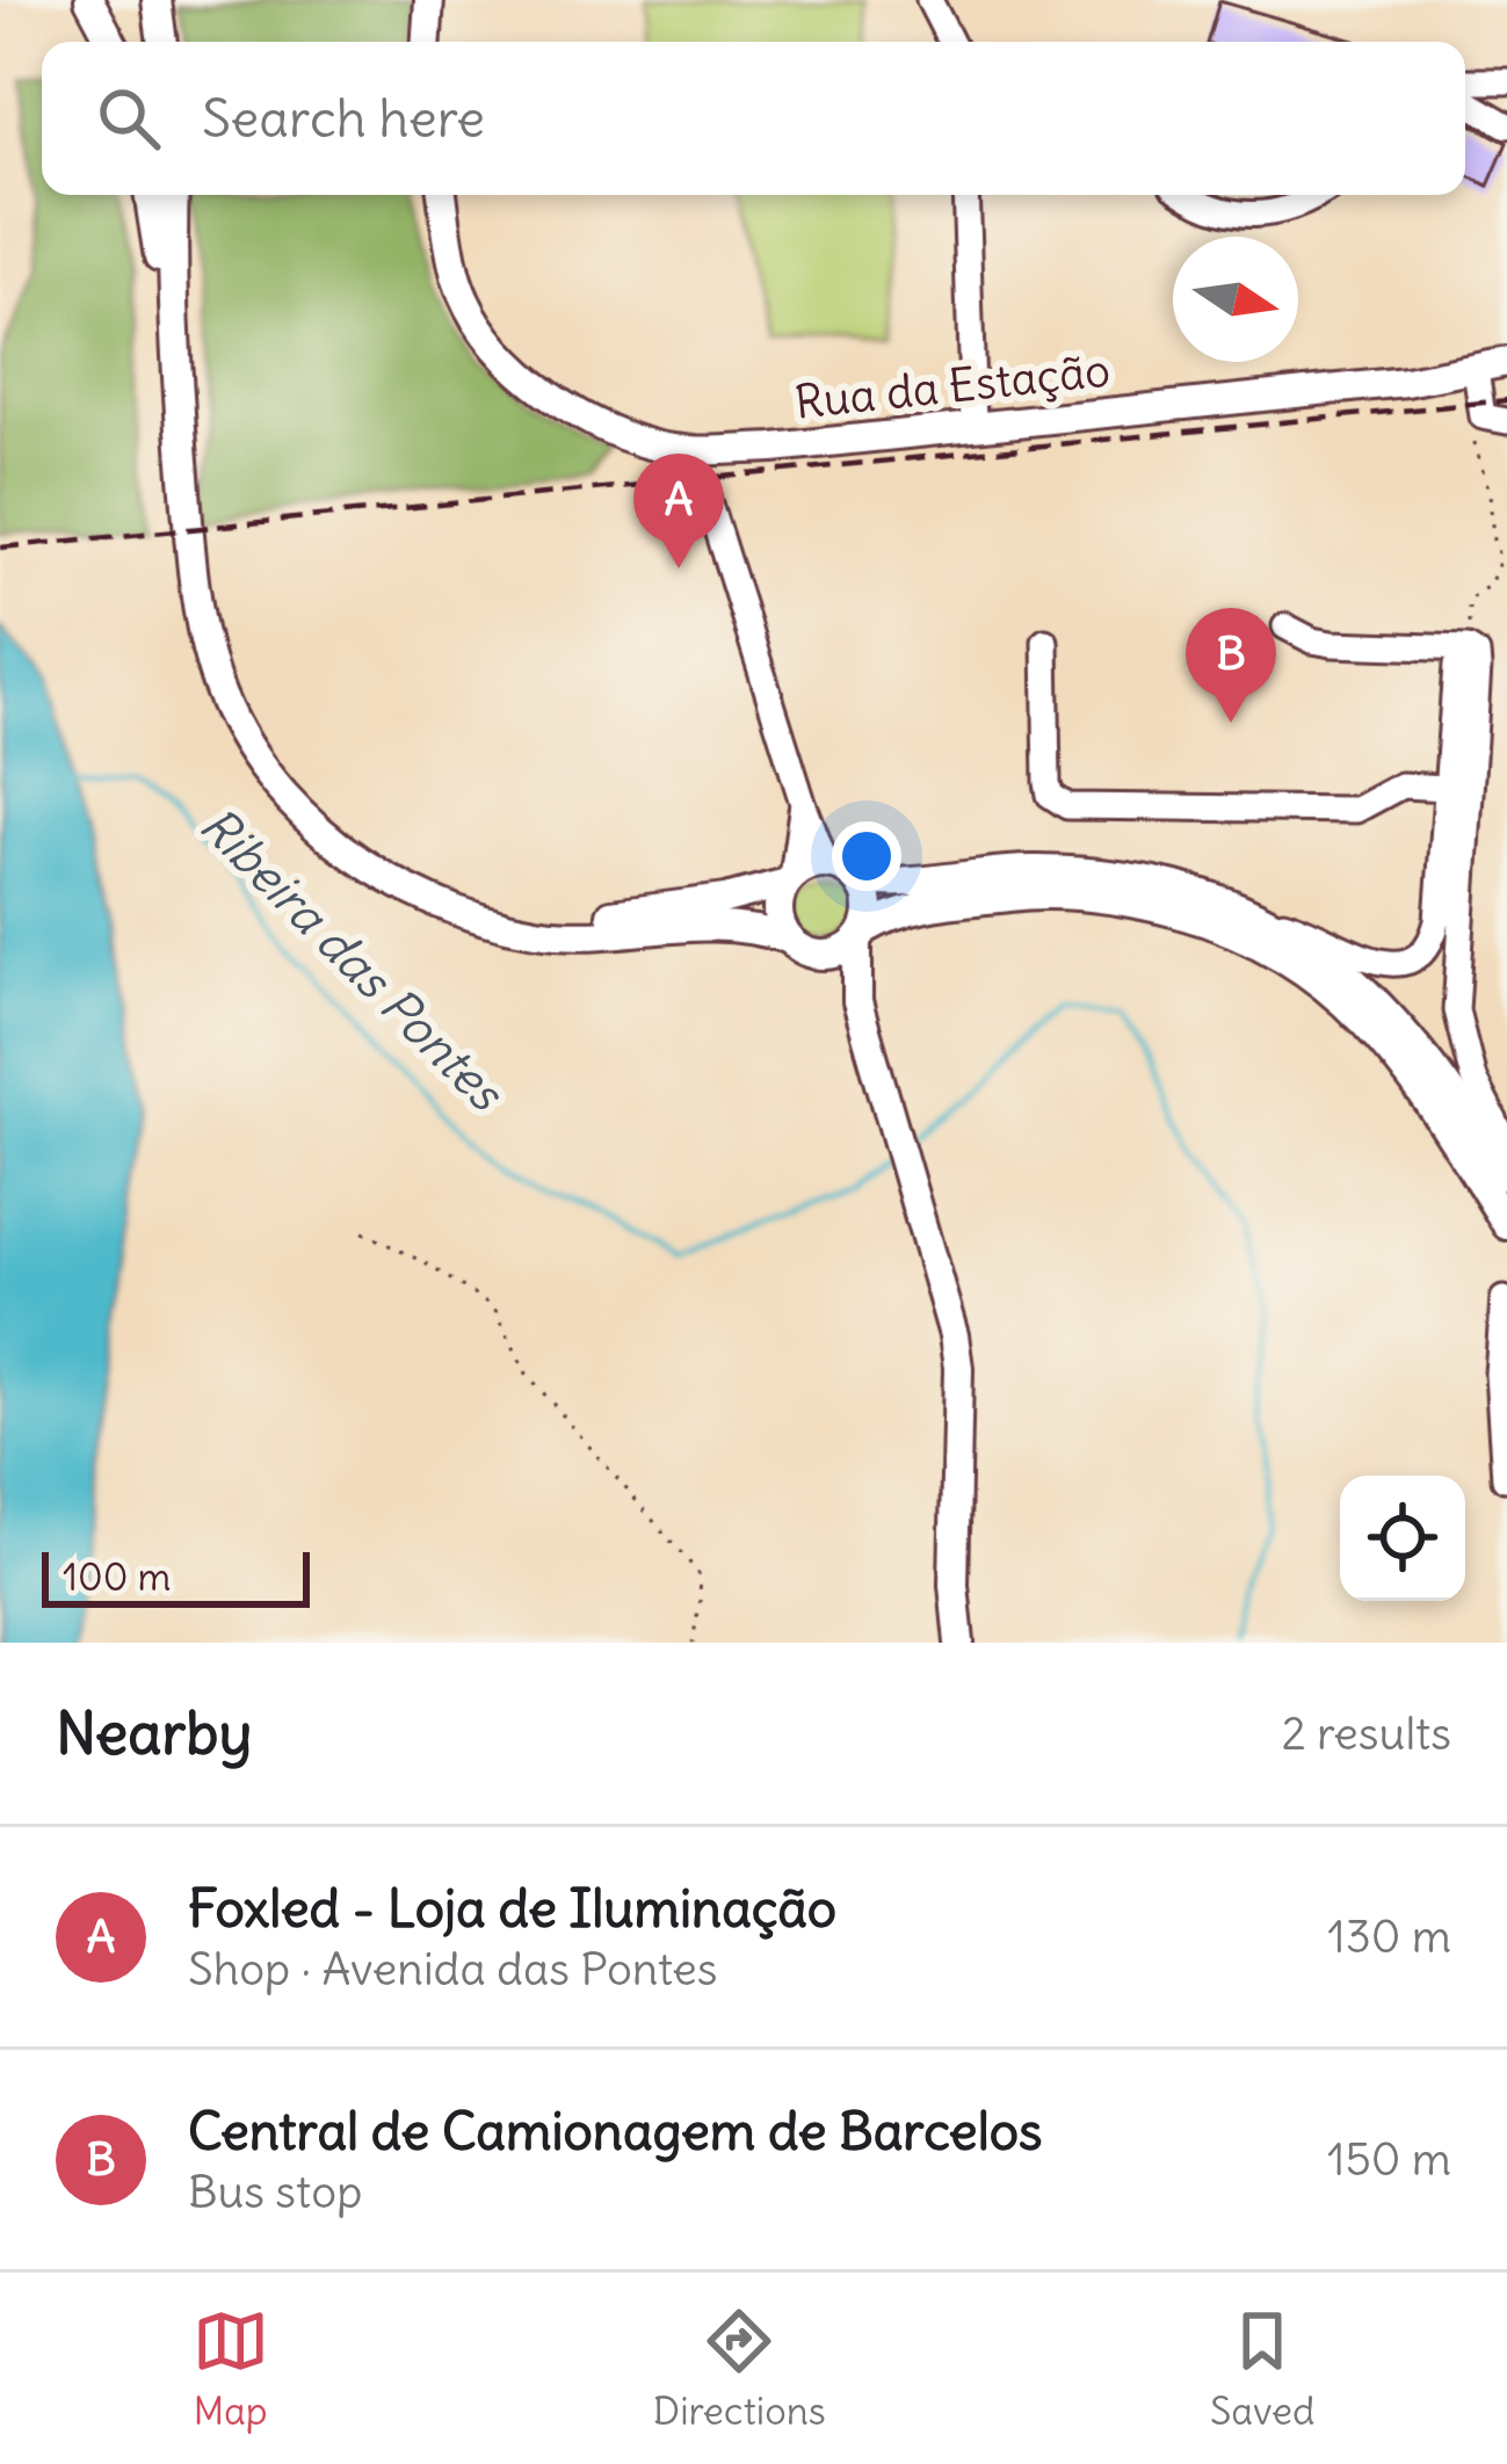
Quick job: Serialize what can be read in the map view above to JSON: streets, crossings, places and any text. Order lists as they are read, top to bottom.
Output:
{
  "streets": {
    "main road": ["Rua da Estação"]
  },
  "water": ["Ribeira das Pontes"],
  "scale_bar": "100 m",
  "north": "right",
  "page": {
    "search": "Search here",
    "pins": ["A", "B"],
    "scale": "100 m",
    "heading": ["Nearby", "2 results"],
    "list": [
      {
        "mark": "A",
        "name": "Foxled - Loja de Iluminação",
        "note": "Shop · Avenida das Pontes",
        "value": "130 m"
      },
      {
        "mark": "B",
        "name": "Central de Camionagem de Barcelos",
        "note": "Bus stop",
        "value": "150 m"
      }
    ],
    "nav": ["Map", "Directions", "Saved"]
  }
}
